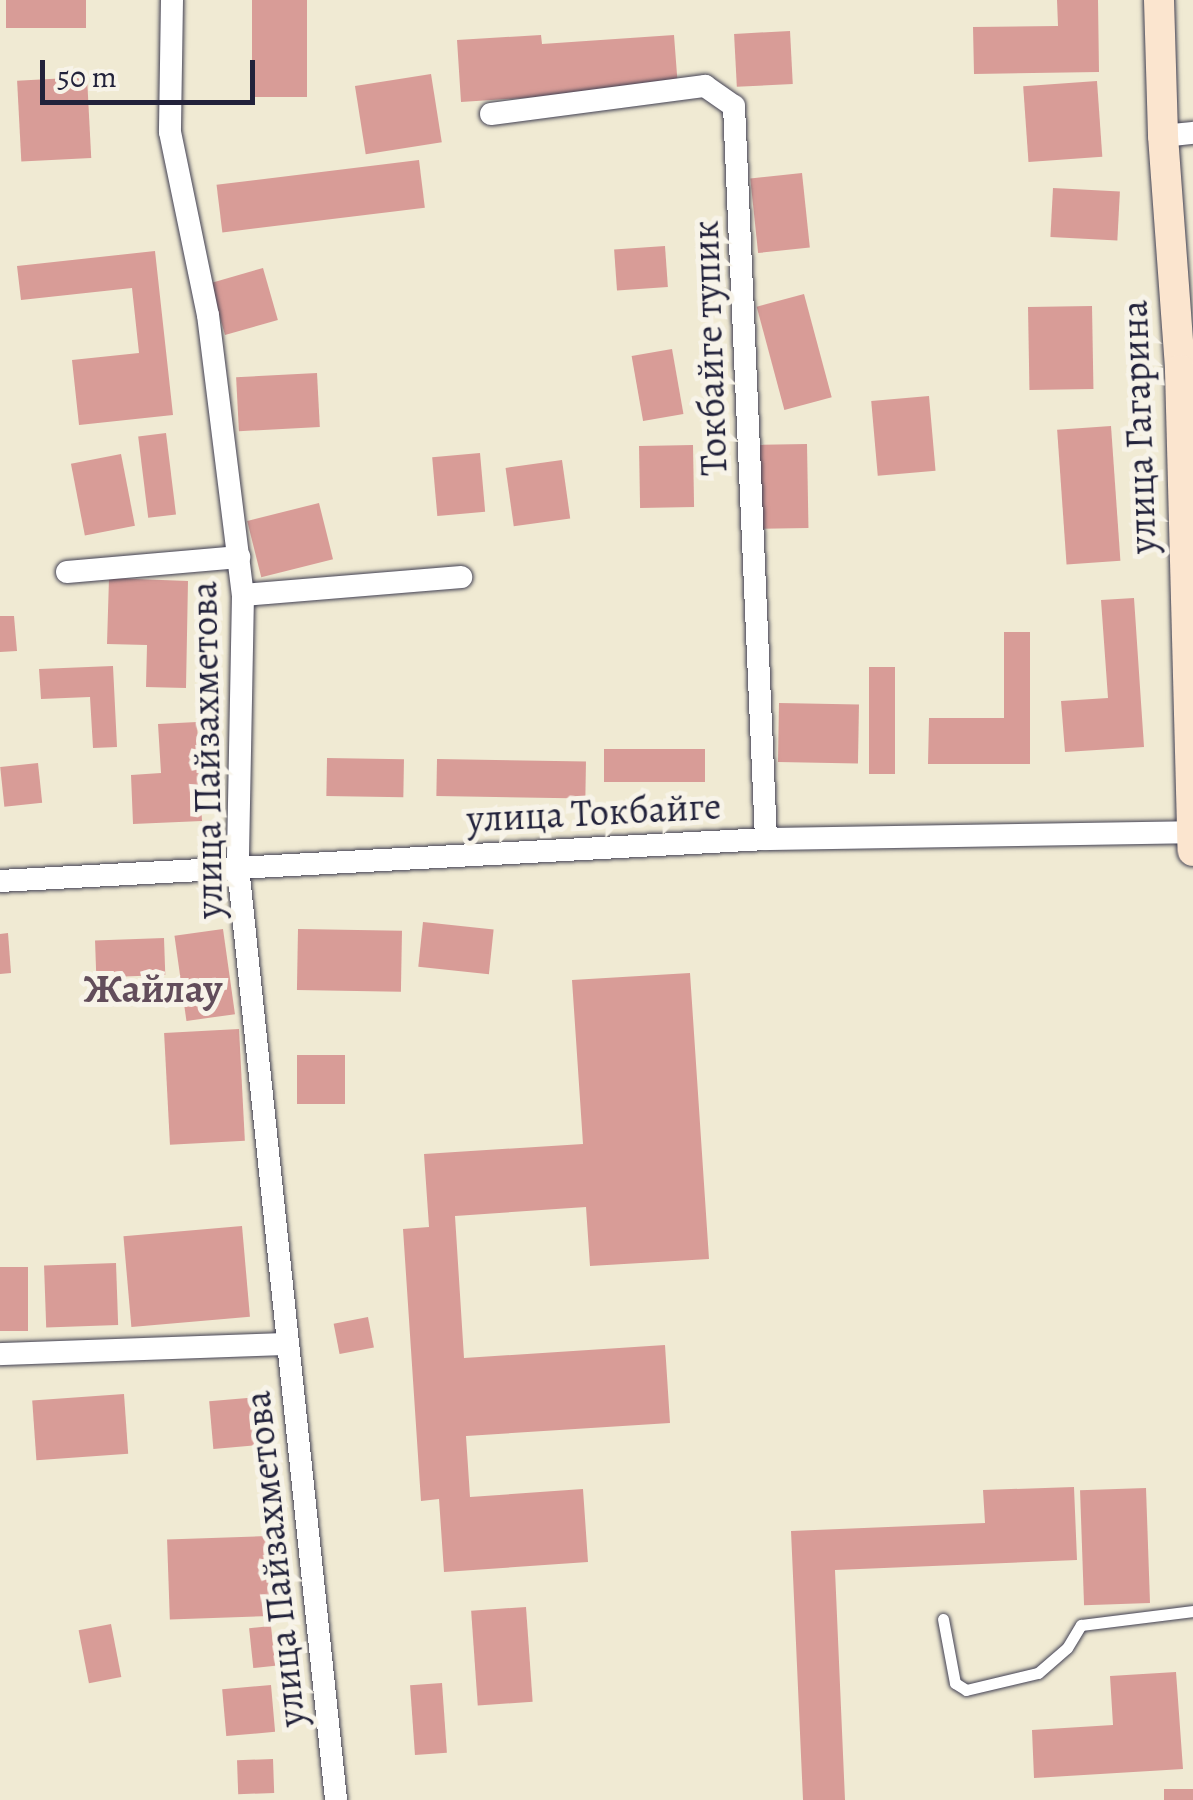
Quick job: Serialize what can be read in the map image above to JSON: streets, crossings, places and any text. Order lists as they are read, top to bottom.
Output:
{
  "streets": {
    "main road": ["улица Гагарина"],
    "street": ["Токбайге тупик", "улица Пайзахметова", "улица Токбайге"]
  },
  "crossings": [
    ["Токбайге тупик", "улица Токбайге"],
    ["улица Гагарина", "улица Токбайге"],
    ["улица Пайзахметова", "улица Токбайге"]
  ],
  "districts": ["Жайлау"],
  "scale_bar": "50 m"
}
